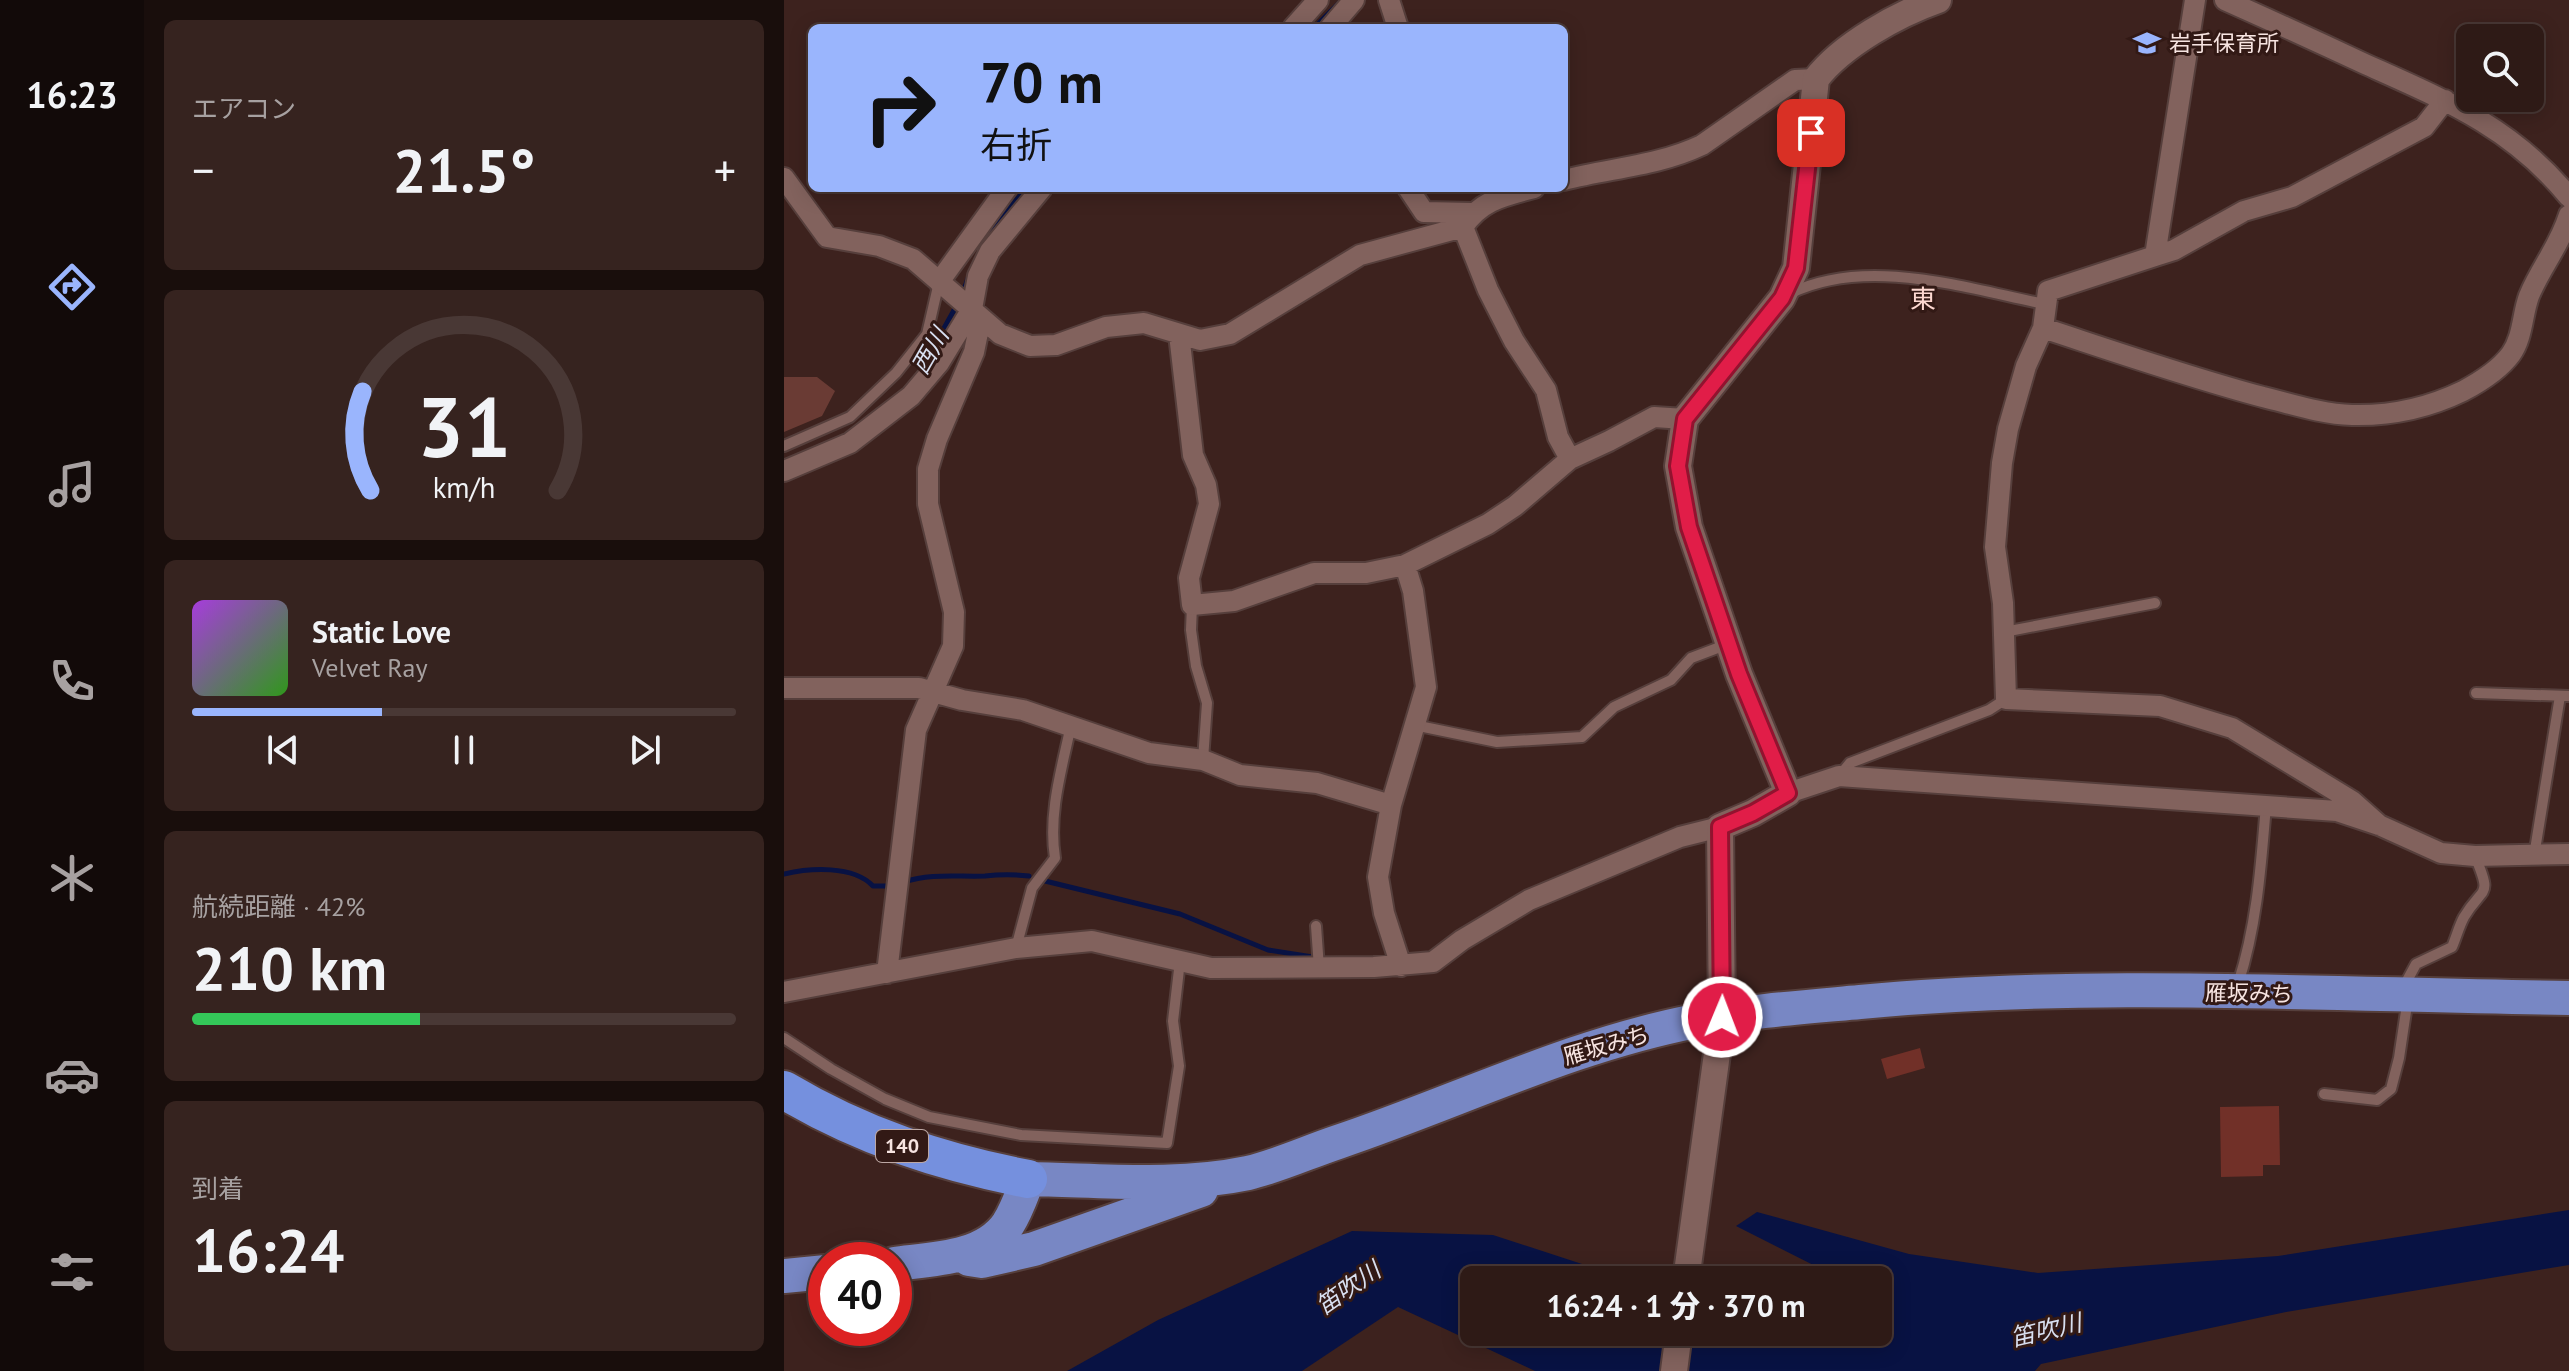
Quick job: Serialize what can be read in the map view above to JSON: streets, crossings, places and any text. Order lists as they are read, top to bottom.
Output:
{
  "streets": {
    "highway": ["雁坂みち", "140"]
  },
  "crossings": [
    ["雁坂みち", "140"]
  ],
  "districts": ["東"],
  "water": ["西川", "笛吹川"],
  "places": {
    "school or university": ["岩手保育所"]
  },
  "page": {
    "tabs": "16:23",
    "tile": [
      "エアコン",
      ["航続距離 · 42%", "210 km"],
      ["到着", "16:24"]
    ],
    "turn": ["70 m", "右折"],
    "heat": ["−", "21.5°", "+"],
    "song": ["Static Love", "Velvet Ray"],
    "limit": "40",
    "trip": "16:24 · 1 分 · 370 m",
    "gauge": ["31", "km/h"]
  }
}
